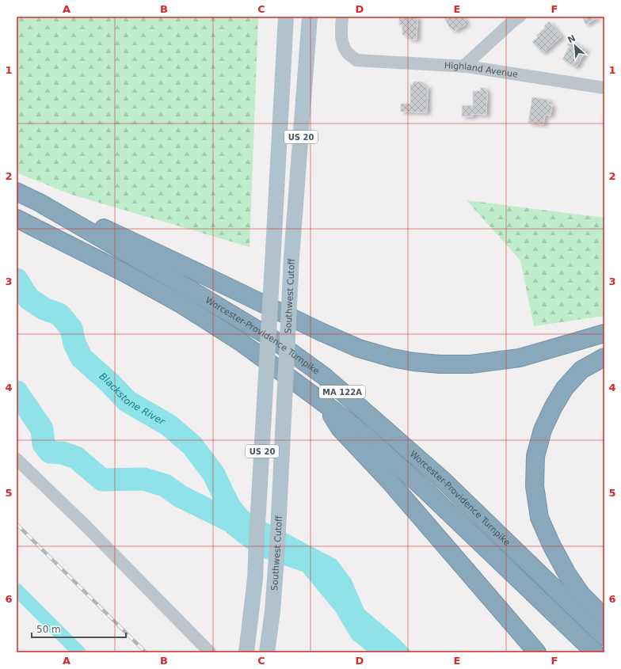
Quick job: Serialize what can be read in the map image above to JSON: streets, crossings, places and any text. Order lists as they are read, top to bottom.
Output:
{
  "streets": {
    "highway": ["Worcester-Providence Turnpike", "MA 122A"],
    "main road": ["US 20", "Southwest Cutoff"],
    "street": ["Highland Avenue"]
  },
  "water": ["Blackstone River"],
  "scale_bar": "50 m",
  "north": "top left",
  "grid": {
    "columns": [
      "A",
      "B",
      "C",
      "D",
      "E",
      "F"
    ],
    "rows": [
      "1",
      "2",
      "3",
      "4",
      "5",
      "6"
    ]
  }
}
